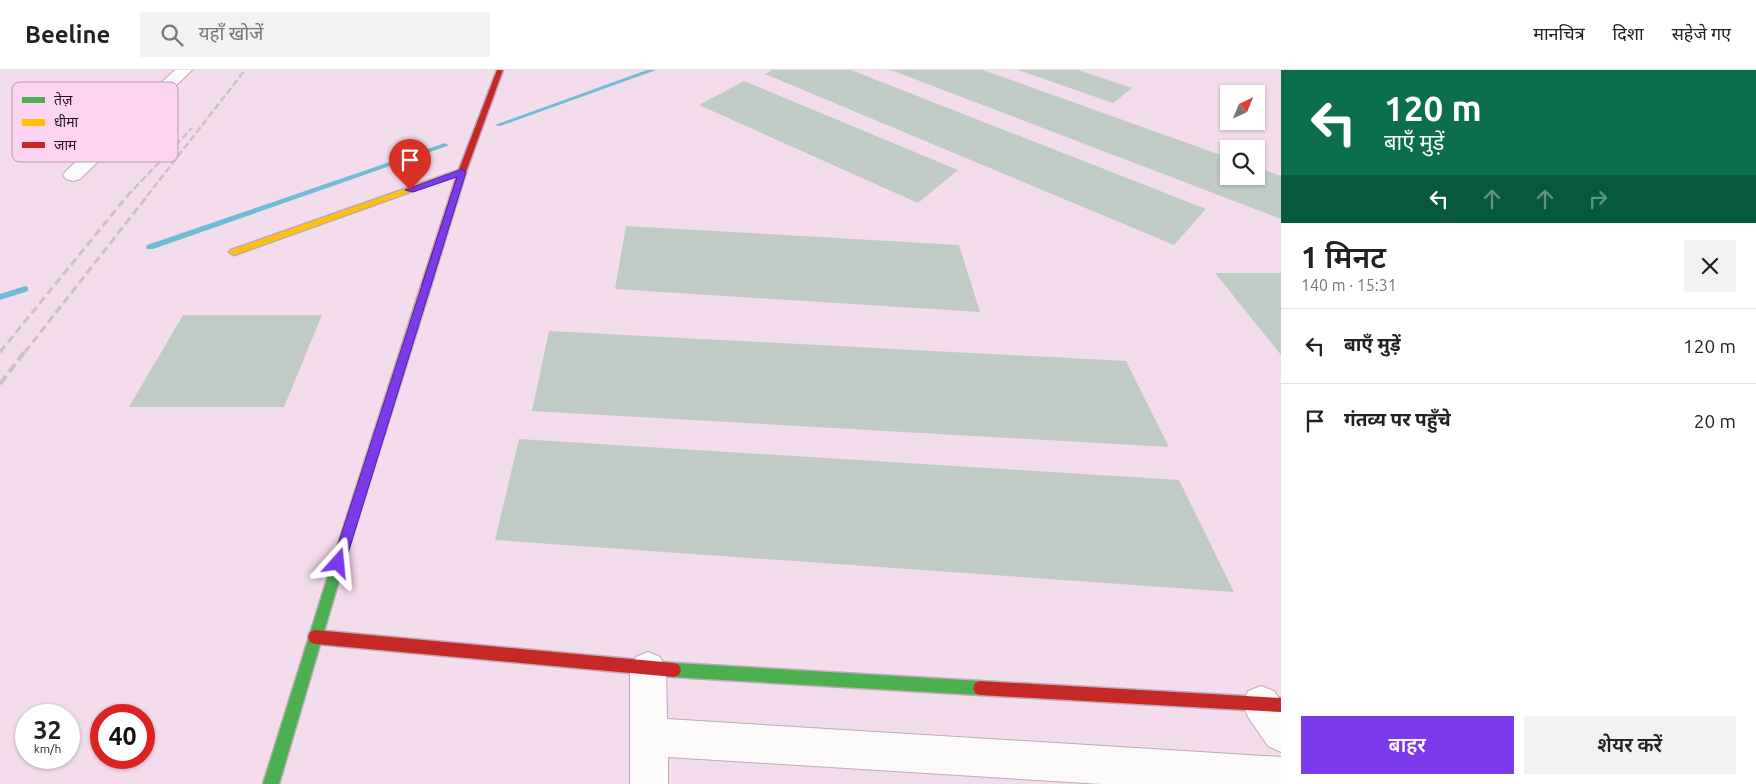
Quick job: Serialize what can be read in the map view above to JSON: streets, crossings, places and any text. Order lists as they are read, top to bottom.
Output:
{
  "legend": ["तेज़", "धीमा", "जाम"],
  "north": "top right",
  "page": {
    "header": "Beeline",
    "search": "यहाँ खोजें",
    "nav": ["मानचित्र", "दिशा", "सहेजे गए"],
    "turn": ["120 m", "बाएँ मुड़ें"],
    "heading": ["1 मिनट", "140 m · 15:31"],
    "list": [
      {
        "name": "बाएँ मुड़ें",
        "value": "120 m"
      },
      {
        "name": "गंतव्य पर पहुँचे",
        "value": "20 m"
      }
    ],
    "speed": "32 km/h",
    "limit": "40",
    "buttons": ["बाहर", "शेयर करें"]
  }
}
